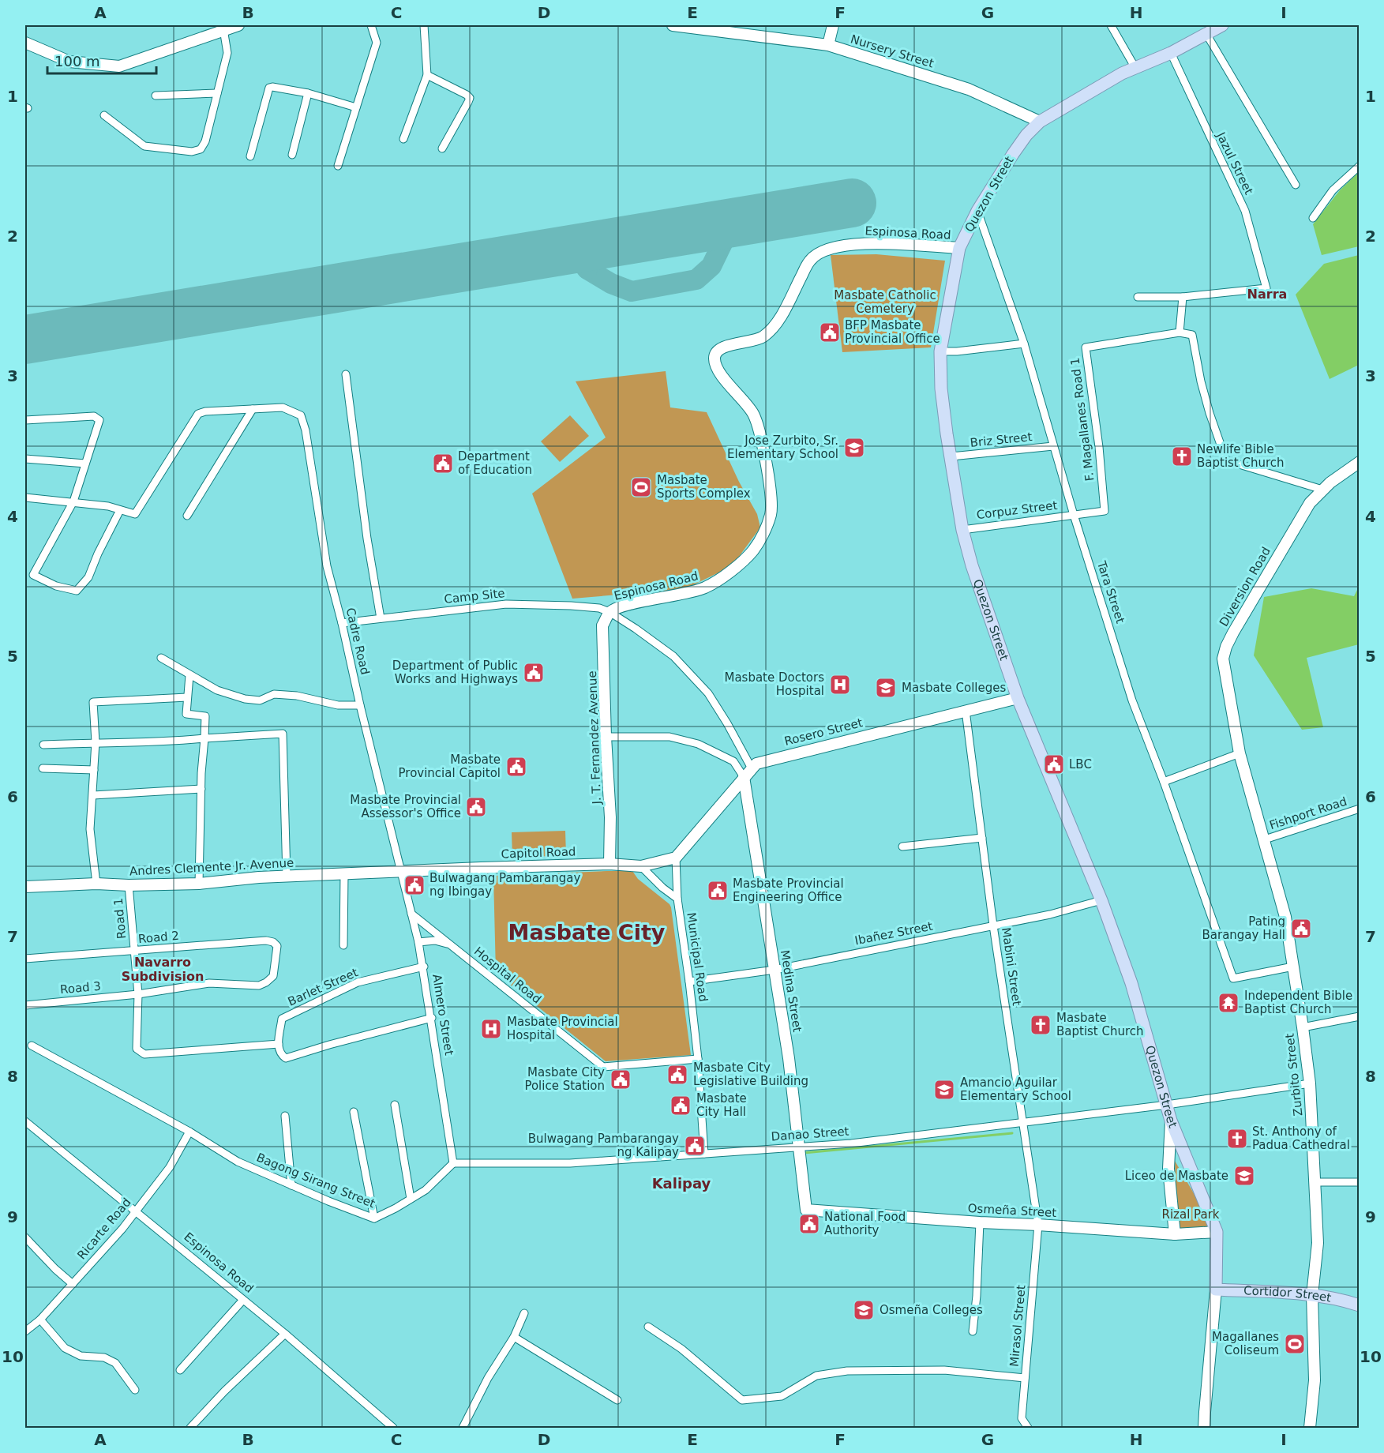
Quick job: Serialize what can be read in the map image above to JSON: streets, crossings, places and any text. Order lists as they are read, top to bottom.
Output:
{
  "streets": {
    "main road": ["Quezon Street", "Cortidor Street"],
    "street": [
      "Nursery Street",
      "Jazul Street",
      "Espinosa Road",
      "F. Magallanes Road 1",
      "Briz Street",
      "Corpuz Street",
      "Diversion Road",
      "Tara Street",
      "Camp Site",
      "Cadre Road",
      "Rosero Street",
      "J. T. Fernandez Avenue",
      "Fishport Road",
      "Capitol Road",
      "Andres Clemente Jr. Avenue",
      "Road 1",
      "Ibañez Street",
      "Road 2",
      "Municipal Road",
      "Mabini Street",
      "Hospital Road",
      "Barlet Street",
      "Road 3",
      "Medina Street",
      "Almero Street",
      "Zurbito Street",
      "Danao Street",
      "Bagong Sirang Street",
      "Osmeña Street",
      "Ricarte Road",
      "Mirasol Street"
    ]
  },
  "crossings": [
    ["Nursery Street", "Quezon Street"],
    ["Jazul Street", "Quezon Street"],
    ["Quezon Street", "Espinosa Road"],
    ["Quezon Street", "Briz Street"],
    ["Quezon Street", "Corpuz Street"],
    ["Quezon Street", "Tara Street"],
    ["Quezon Street", "Rosero Street"],
    ["Quezon Street", "Ibañez Street"],
    ["Quezon Street", "Danao Street"],
    ["Quezon Street", "Osmeña Street"],
    ["Quezon Street", "Cortidor Street"],
    ["Espinosa Road", "Camp Site"],
    ["Espinosa Road", "J. T. Fernandez Avenue"],
    ["Espinosa Road", "Ricarte Road"],
    ["F. Magallanes Road 1", "Corpuz Street"],
    ["F. Magallanes Road 1", "Tara Street"],
    ["Briz Street", "Tara Street"],
    ["Corpuz Street", "Tara Street"],
    ["Diversion Road", "Zurbito Street"],
    ["Tara Street", "Zurbito Street"],
    ["Camp Site", "Cadre Road"],
    ["Camp Site", "Rosero Street"],
    ["Camp Site", "J. T. Fernandez Avenue"],
    ["Cadre Road", "Capitol Road"],
    ["Cadre Road", "Andres Clemente Jr. Avenue"],
    ["Cadre Road", "Almero Street"],
    ["Rosero Street", "Capitol Road"],
    ["Rosero Street", "Municipal Road"],
    ["Rosero Street", "Mabini Street"],
    ["Rosero Street", "Medina Street"],
    ["J. T. Fernandez Avenue", "Capitol Road"],
    ["Fishport Road", "Zurbito Street"],
    ["Capitol Road", "Andres Clemente Jr. Avenue"],
    ["Capitol Road", "Municipal Road"],
    ["Capitol Road", "Almero Street"],
    ["Andres Clemente Jr. Avenue", "Road 1"],
    ["Andres Clemente Jr. Avenue", "Almero Street"],
    ["Road 1", "Road 2"],
    ["Road 1", "Barlet Street"],
    ["Road 1", "Road 3"],
    ["Ibañez Street", "Municipal Road"],
    ["Ibañez Street", "Mabini Street"],
    ["Ibañez Street", "Medina Street"],
    ["Road 2", "Road 3"],
    ["Municipal Road", "Hospital Road"],
    ["Municipal Road", "Danao Street"],
    ["Mabini Street", "Danao Street"],
    ["Mabini Street", "Osmeña Street"],
    ["Mabini Street", "Mirasol Street"],
    ["Hospital Road", "Almero Street"],
    ["Barlet Street", "Almero Street"],
    ["Medina Street", "Danao Street"],
    ["Medina Street", "Osmeña Street"],
    ["Almero Street", "Danao Street"],
    ["Almero Street", "Bagong Sirang Street"],
    ["Zurbito Street", "Danao Street"],
    ["Zurbito Street", "Cortidor Street"],
    ["Danao Street", "Bagong Sirang Street"],
    ["Bagong Sirang Street", "Ricarte Road"],
    ["Osmeña Street", "Mirasol Street"]
  ],
  "districts": [
    "Narra",
    "Masbate City",
    "Navarro Subdivision",
    "Kalipay"
  ],
  "parks": ["Masbate Catholic Cemetery", "Rizal Park"],
  "places": {
    "public building": [
      "BFP Masbate Provincial Office",
      "Department of Education",
      "Department of Public Works and Highways",
      "LBC",
      "Masbate Provincial Capitol",
      "Masbate Provincial Assessor's Office",
      "Bulwagang Pambarangay ng Ibingay",
      "Masbate Provincial Engineering Office",
      "Pating Barangay Hall",
      "Masbate City Legislative Building",
      "Masbate City Police Station",
      "Masbate City Hall",
      "Bulwagang Pambarangay ng Kalipay",
      "National Food Authority"
    ],
    "school or university": [
      "Jose Zurbito, Sr. Elementary School",
      "Masbate Colleges",
      "Amancio Aguilar Elementary School",
      "Liceo de Masbate",
      "Osmeña Colleges"
    ],
    "church": ["Newlife Bible Baptist Church", "Masbate Baptist Church", "St. Anthony of Padua Cathedral"],
    "sports": ["Masbate Sports Complex", "Magallanes Coliseum"],
    "hospital": ["Masbate Doctors Hospital", "Masbate Provincial Hospital"],
    "temple": ["Independent Bible Baptist Church"]
  },
  "scale_bar": "100 m",
  "grid": {
    "columns": [
      "A",
      "B",
      "C",
      "D",
      "E",
      "F",
      "G",
      "H",
      "I"
    ],
    "rows": [
      "1",
      "2",
      "3",
      "4",
      "5",
      "6",
      "7",
      "8",
      "9",
      "10"
    ]
  }
}
